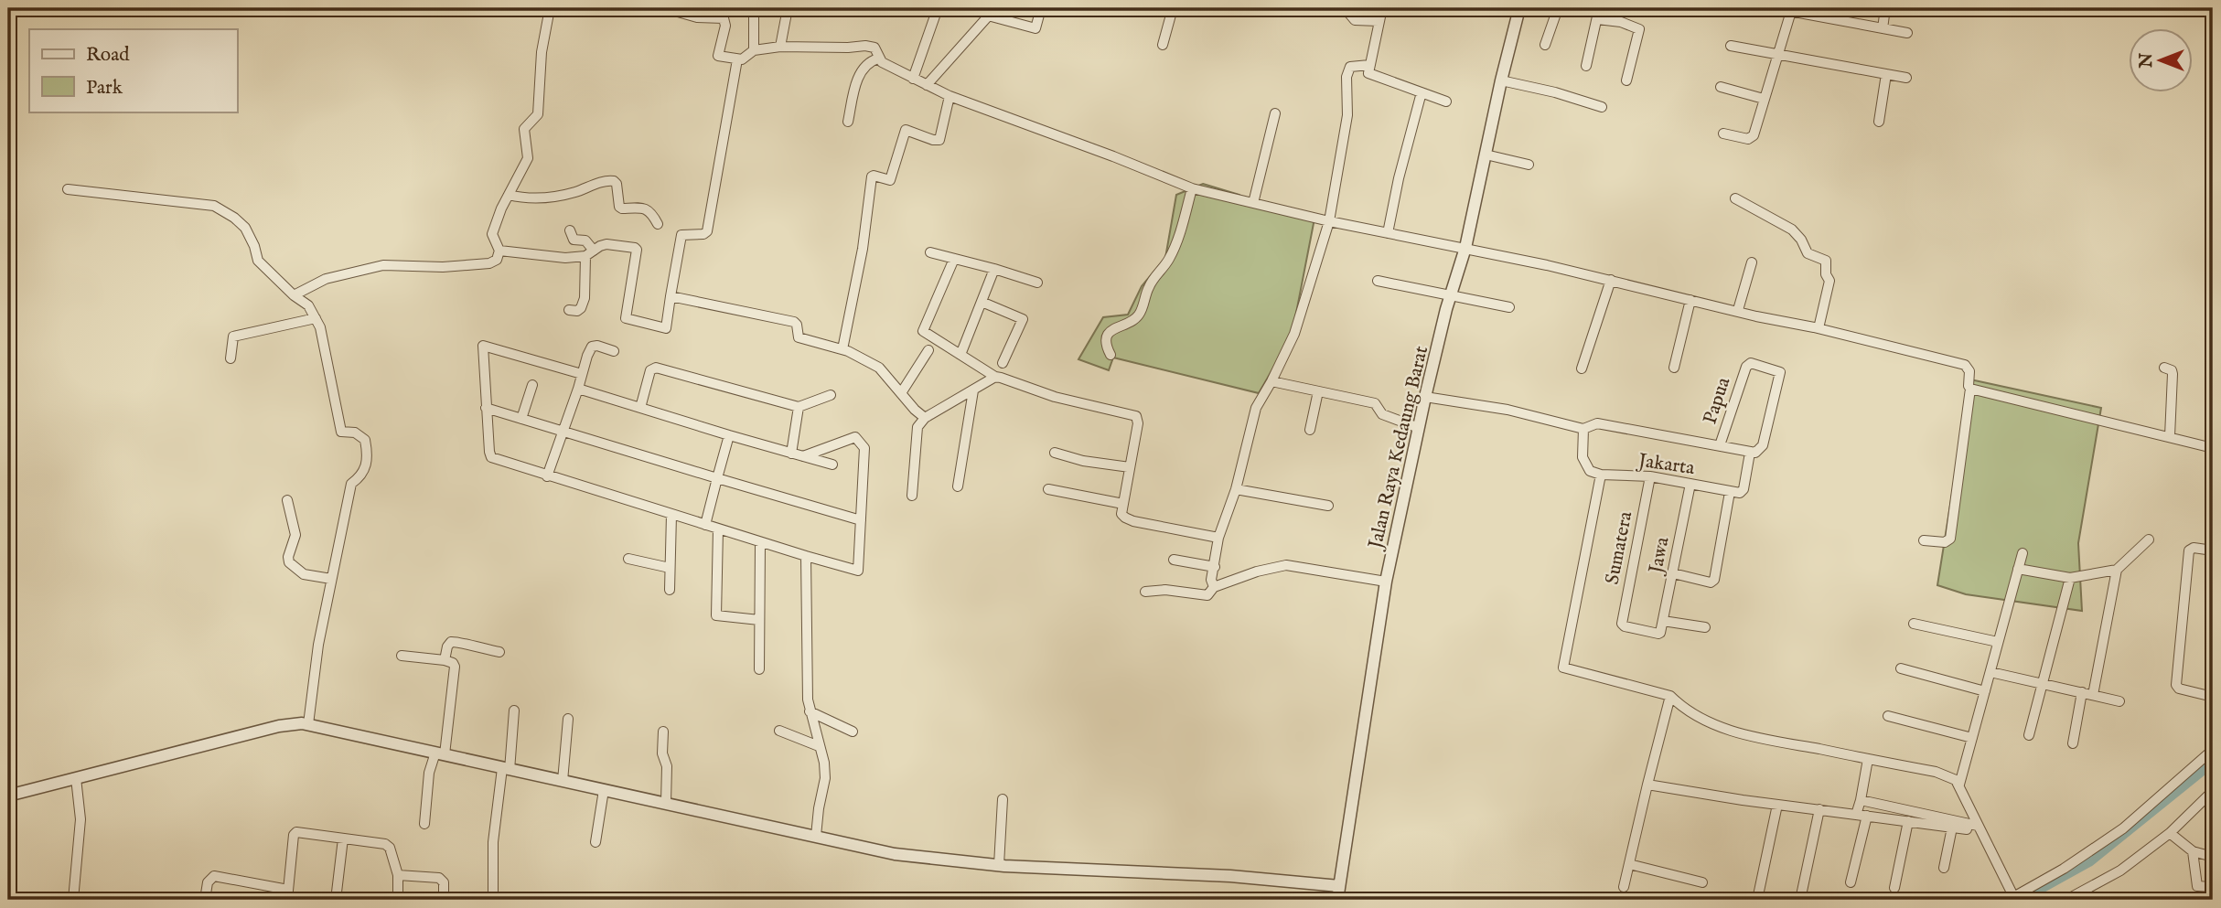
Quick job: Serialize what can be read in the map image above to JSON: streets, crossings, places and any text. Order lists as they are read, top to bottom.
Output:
{
  "streets": {
    "street": [
      "Papua",
      "Jalan Raya Kedaung Barat",
      "Jakarta",
      "Sumatera",
      "Jawa"
    ]
  },
  "crossings": [
    ["Papua", "Jakarta"],
    ["Jalan Raya Kedaung Barat", "Jakarta"],
    ["Jakarta", "Sumatera"],
    ["Jakarta", "Jawa"],
    ["Sumatera", "Jawa"]
  ],
  "legend": ["Road", "Park"],
  "north": "left"
}
